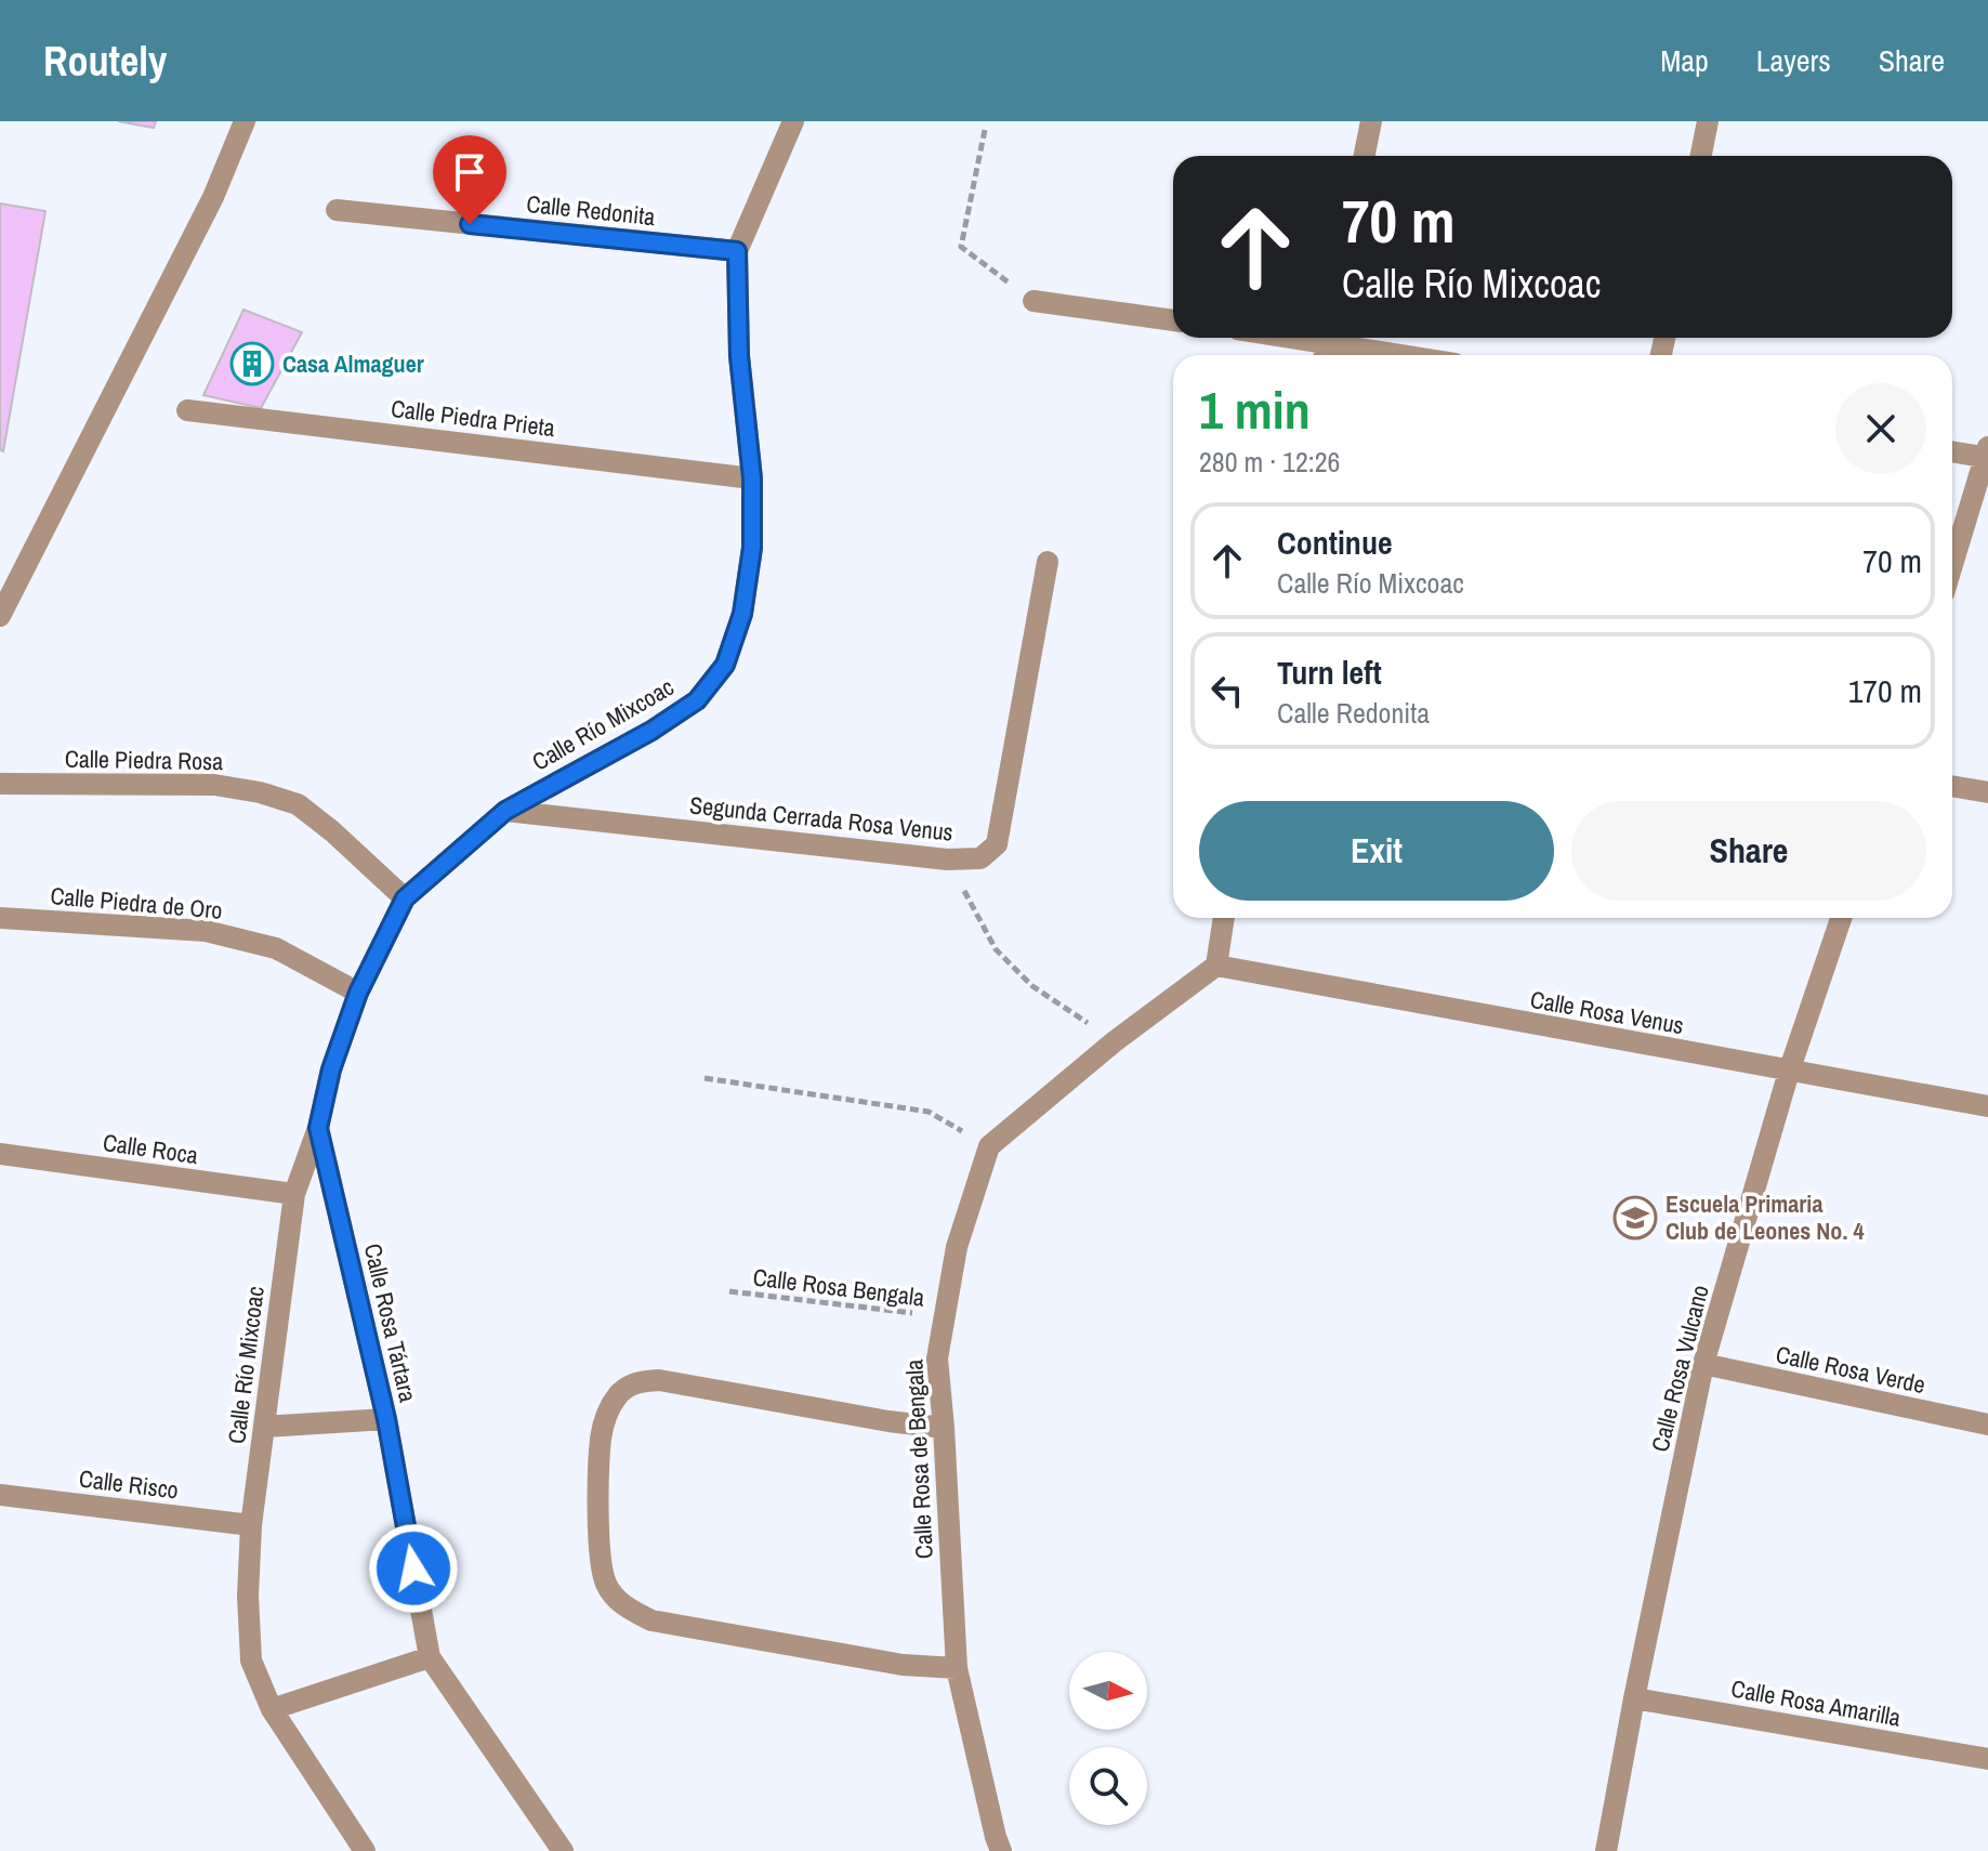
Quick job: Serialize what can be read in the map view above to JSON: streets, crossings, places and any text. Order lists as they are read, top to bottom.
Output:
{
  "streets": {
    "street": [
      "Calle Redonita",
      "Calle Piedra Prieta",
      "Calle Río Mixcoac",
      "Calle Piedra Rosa",
      "Segunda Cerrada Rosa Venus",
      "Calle Piedra de Oro",
      "Calle Rosa Venus",
      "Calle Roca",
      "Calle Rosa Tártara",
      "Calle Rosa Vulcano",
      "Calle Rosa Verde",
      "Calle Rosa de Bengala",
      "Calle Risco",
      "Calle Rosa Amarilla"
    ],
    "path": ["Calle Rosa Bengala"]
  },
  "crossings": [
    ["Calle Redonita", "Calle Río Mixcoac"],
    ["Calle Piedra Prieta", "Calle Río Mixcoac"],
    ["Calle Río Mixcoac", "Calle Piedra Rosa"],
    ["Calle Río Mixcoac", "Segunda Cerrada Rosa Venus"],
    ["Calle Río Mixcoac", "Calle Piedra de Oro"],
    ["Calle Río Mixcoac", "Calle Roca"],
    ["Calle Río Mixcoac", "Calle Rosa Tártara"],
    ["Calle Río Mixcoac", "Calle Risco"],
    ["Calle Rosa Venus", "Calle Rosa Vulcano"],
    ["Calle Rosa Bengala", "Calle Rosa de Bengala"],
    ["Calle Rosa Vulcano", "Calle Rosa Verde"],
    ["Calle Rosa Vulcano", "Calle Rosa Amarilla"]
  ],
  "places": {
    "building": ["Casa Almaguer"],
    "school or university": ["Escuela Primaria Club de Leones No. 4"]
  },
  "north": "right",
  "page": {
    "header": "Routely",
    "nav": ["Map", "Layers", "Share"],
    "turn": ["70 m", "Calle Río Mixcoac"],
    "heading": ["1 min", "280 m · 12:26"],
    "list": [
      {
        "name": "Continue",
        "note": "Calle Río Mixcoac",
        "value": "70 m"
      },
      {
        "name": "Turn left",
        "note": "Calle Redonita",
        "value": "170 m"
      }
    ],
    "buttons": ["Exit", "Share"]
  }
}
